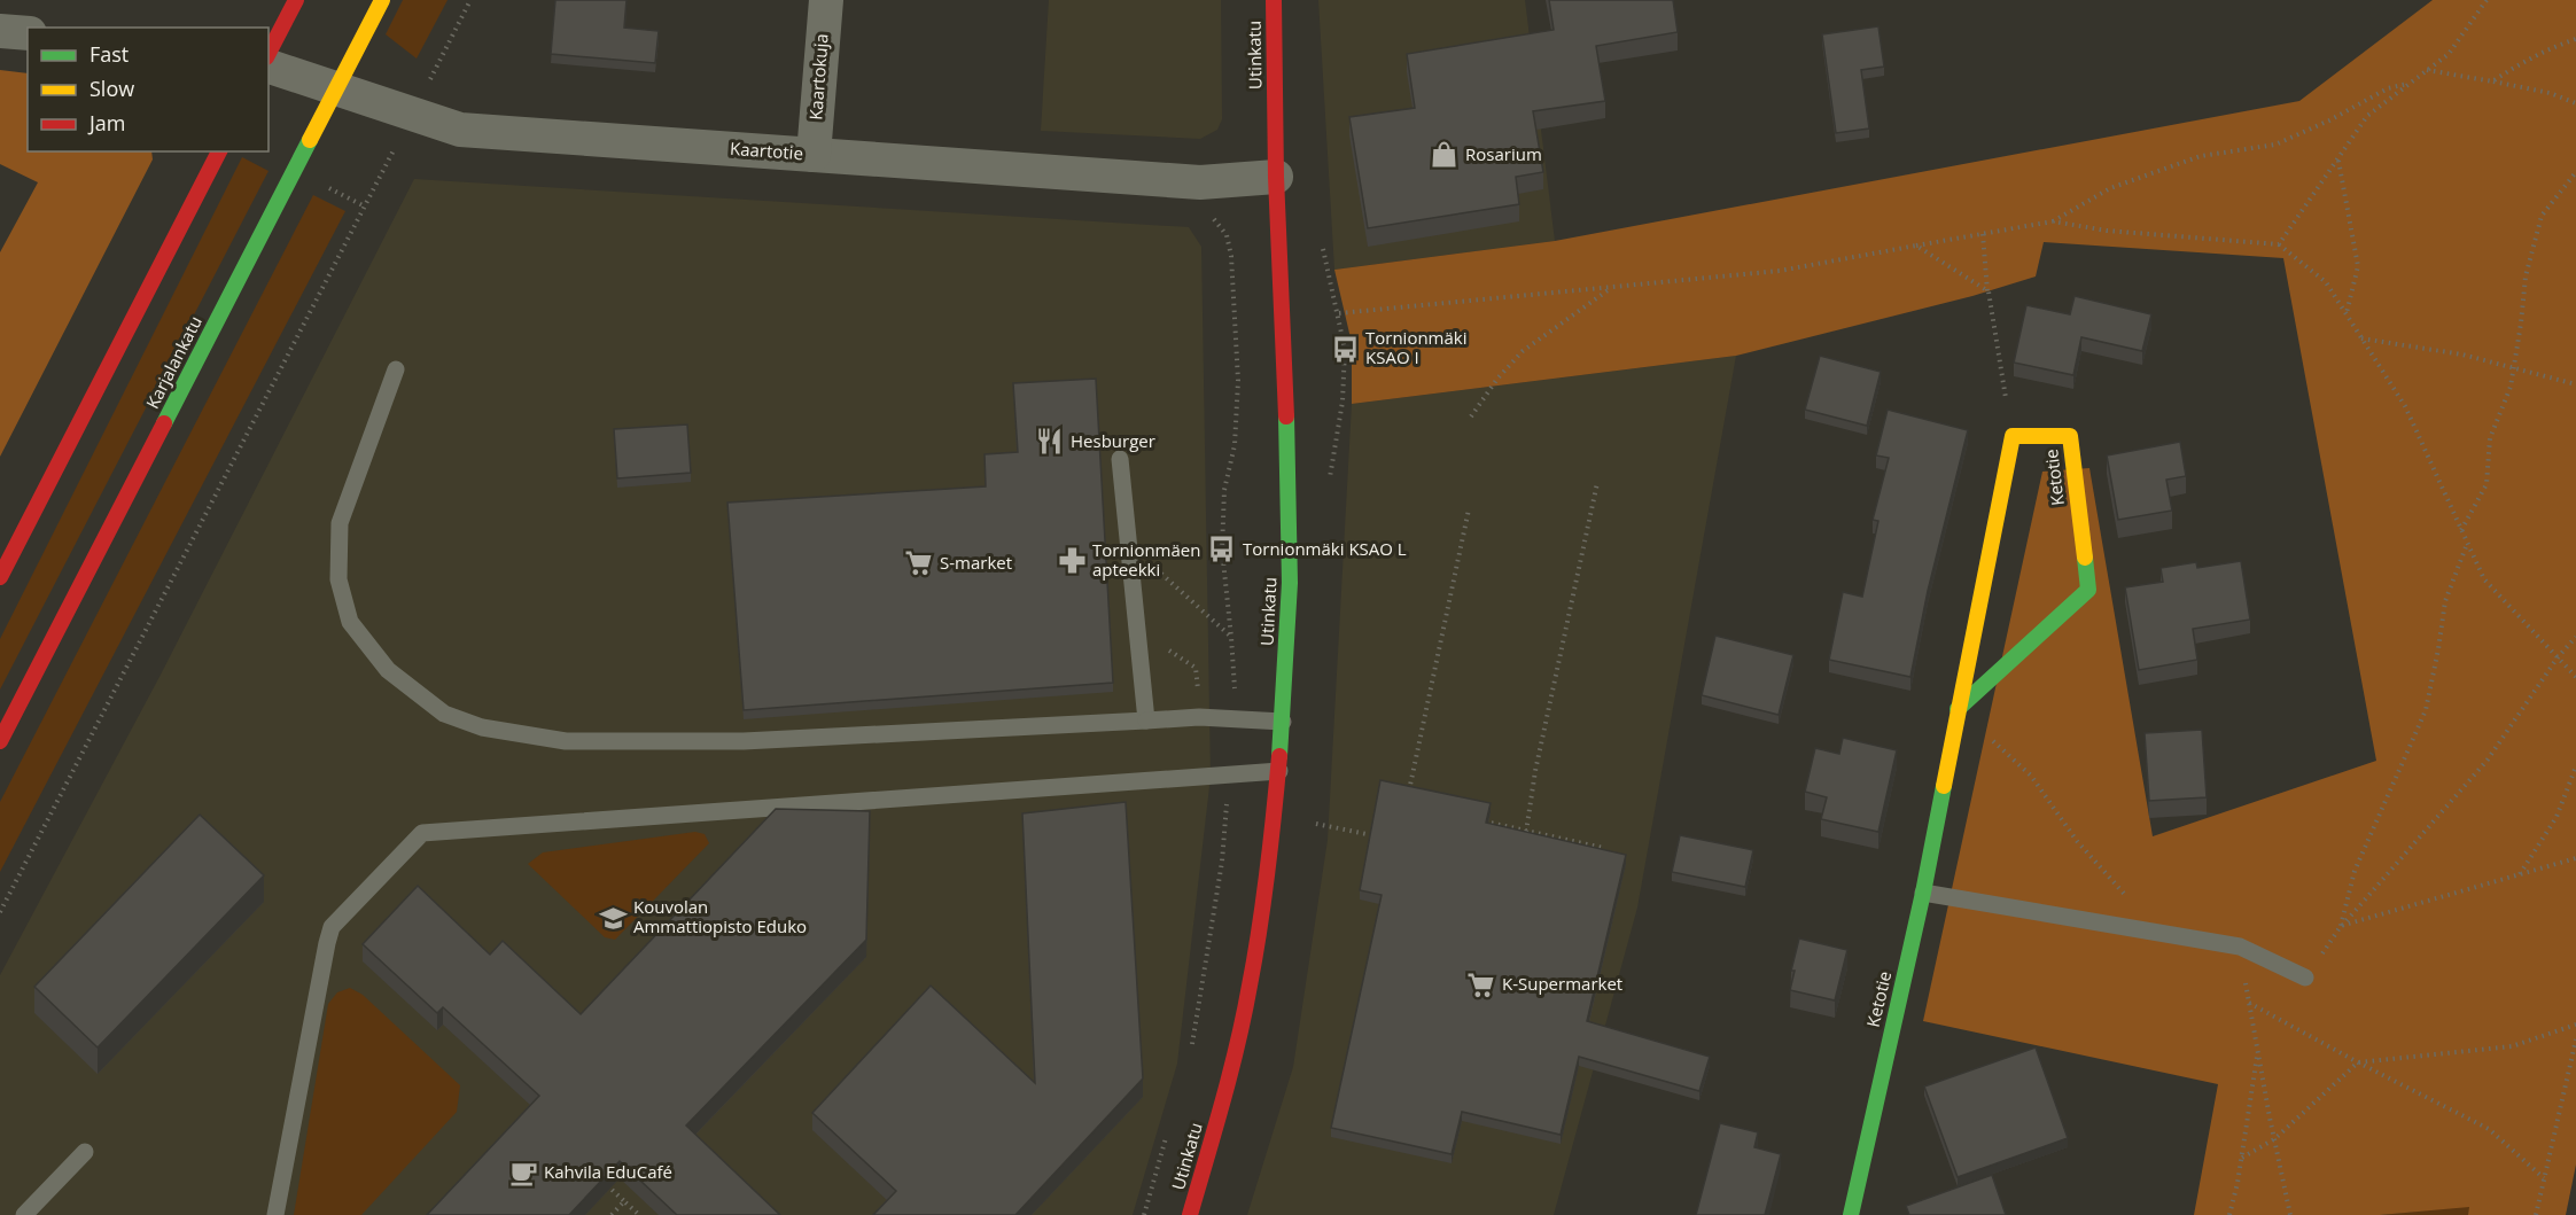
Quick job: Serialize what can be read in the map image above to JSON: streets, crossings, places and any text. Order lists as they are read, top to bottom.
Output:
{
  "streets": {
    "street": [
      "Utinkatu",
      "Kaartokuja",
      "Kaartotie",
      "Karjalankatu",
      "Ketotie"
    ]
  },
  "crossings": [
    ["Utinkatu", "Kaartotie"],
    ["Kaartokuja", "Kaartotie"],
    ["Kaartotie", "Karjalankatu"]
  ],
  "places": {
    "shop": ["Rosarium"],
    "bus stop": ["Tornionmäki KSAO I", "Tornionmäki KSAO L"],
    "restaurant": ["Hesburger"],
    "pharmacy": ["Tornionmäen apteekki"],
    "supermarket": ["S-market", "K-Supermarket"],
    "school or university": ["Kouvolan Ammattiopisto Eduko"],
    "cafe": ["Kahvila EduCafé"]
  },
  "legend": ["Fast", "Slow", "Jam"]
}
